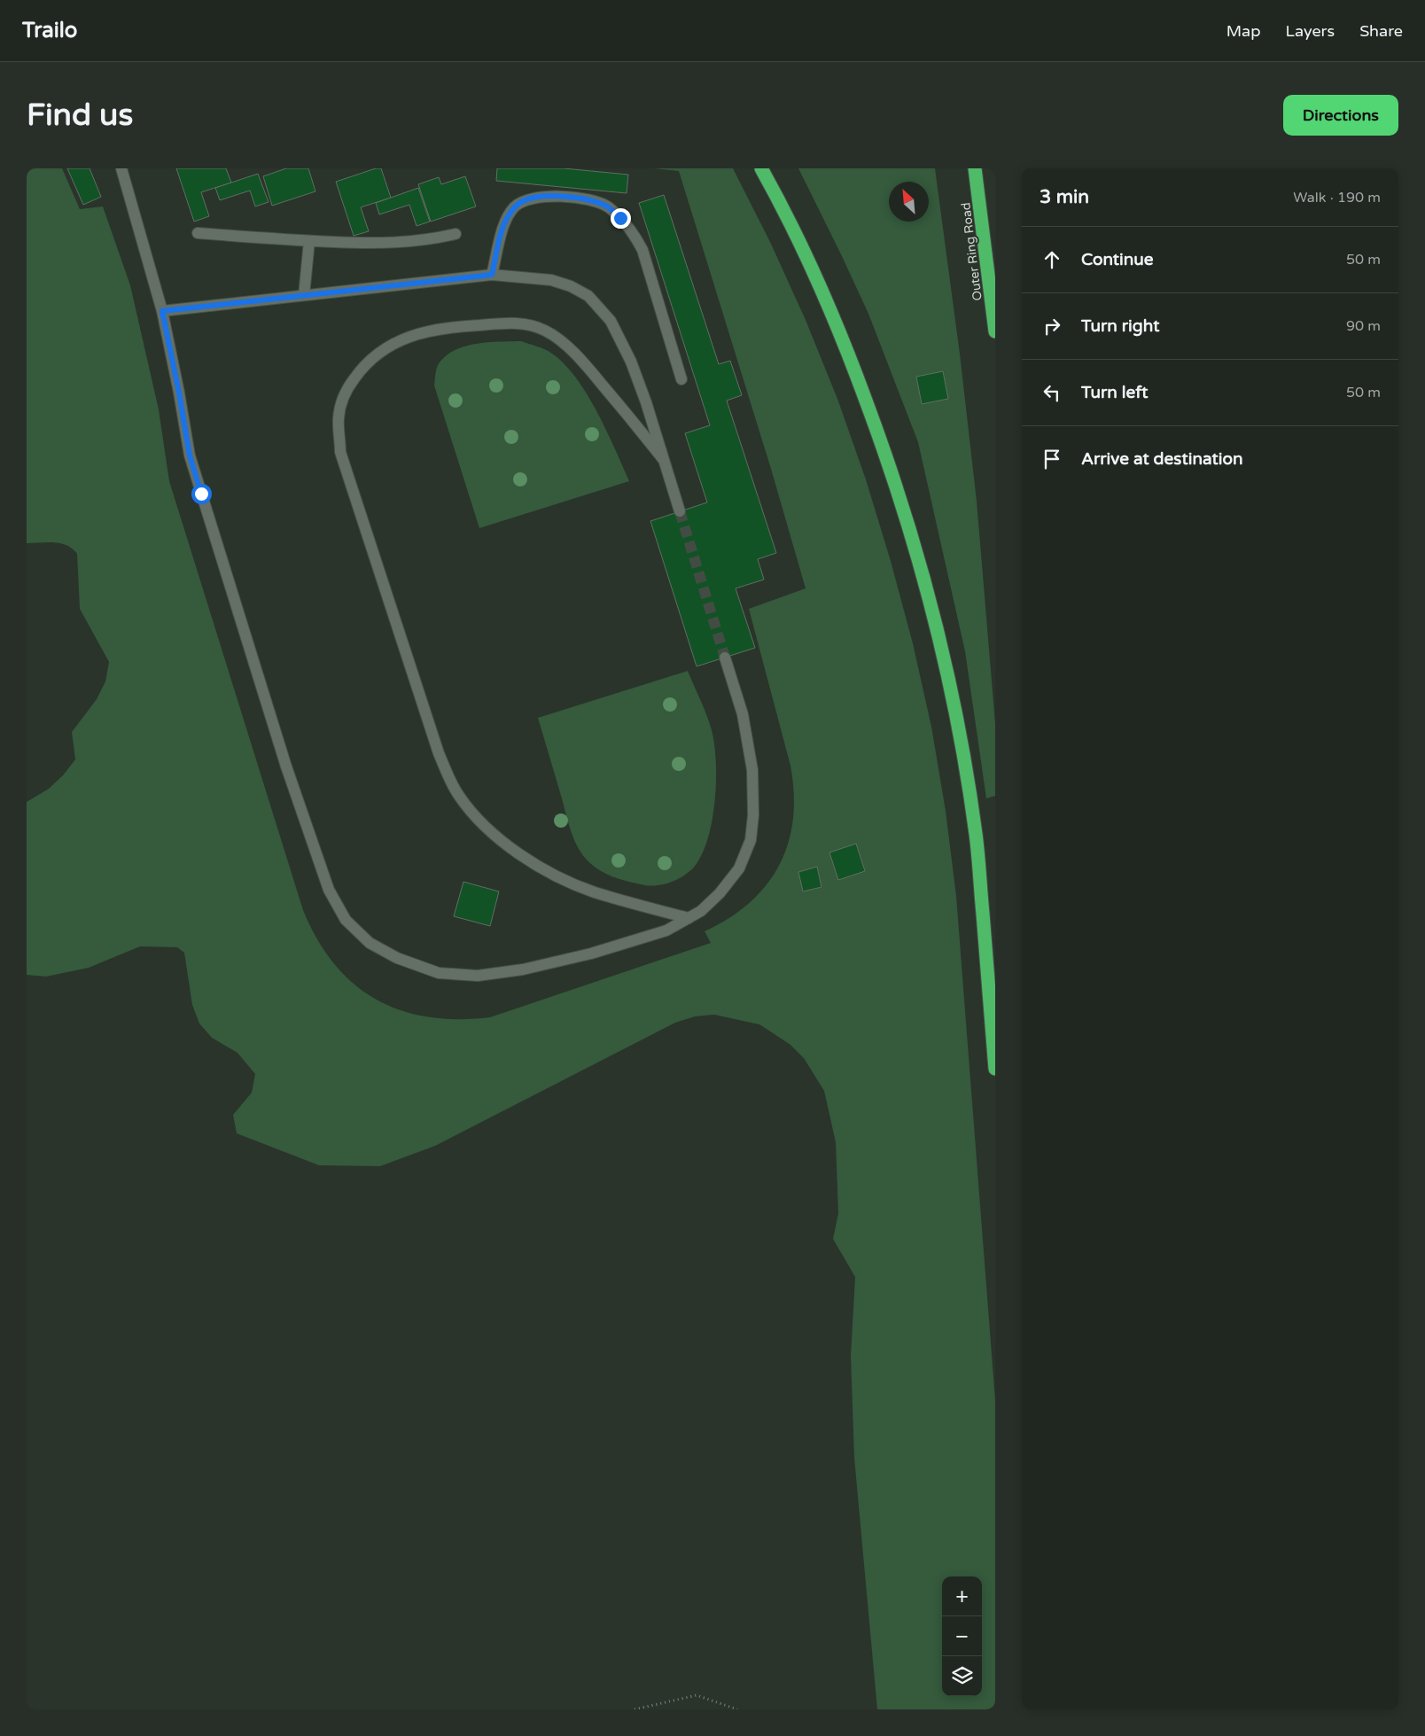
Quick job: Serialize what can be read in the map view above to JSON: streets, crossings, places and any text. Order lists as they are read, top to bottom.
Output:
{
  "streets": {
    "highway": ["Outer Ring Road"]
  },
  "north": "top left",
  "page": {
    "header": "Trailo",
    "nav": ["Map", "Layers", "Share"],
    "buttons": "Directions",
    "title": "Find us",
    "heading": ["3 min", "Walk · 190 m"],
    "list": [
      ["Continue", "50 m"],
      ["Turn right", "90 m"],
      ["Turn left", "50 m"],
      "Arrive at destination"
    ],
    "map_buttons": ["+", "−"]
  }
}
